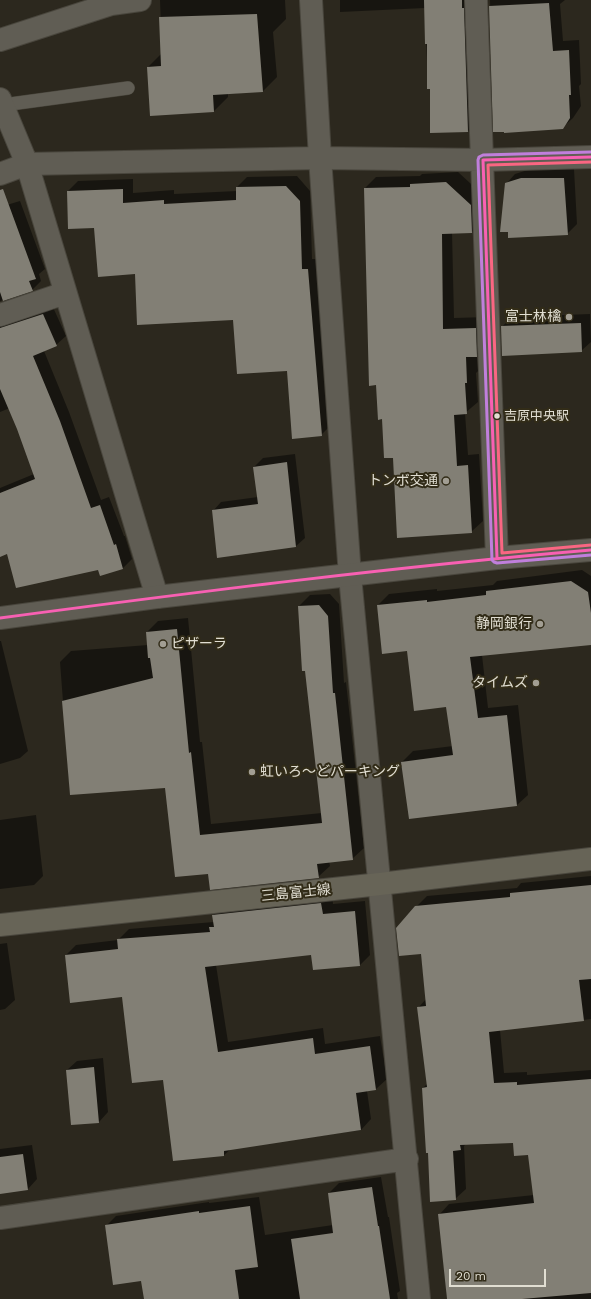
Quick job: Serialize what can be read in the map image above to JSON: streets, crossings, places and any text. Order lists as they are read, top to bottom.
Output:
{
  "streets": {
    "main road": ["三島富士線"]
  },
  "places": [
    "富士林檎",
    "吉原中央駅",
    "トンボ交通",
    "静岡銀行",
    "ピザーラ",
    "タイムズ",
    "虹いろ～どパーキング"
  ],
  "scale_bar": "20 m"
}
